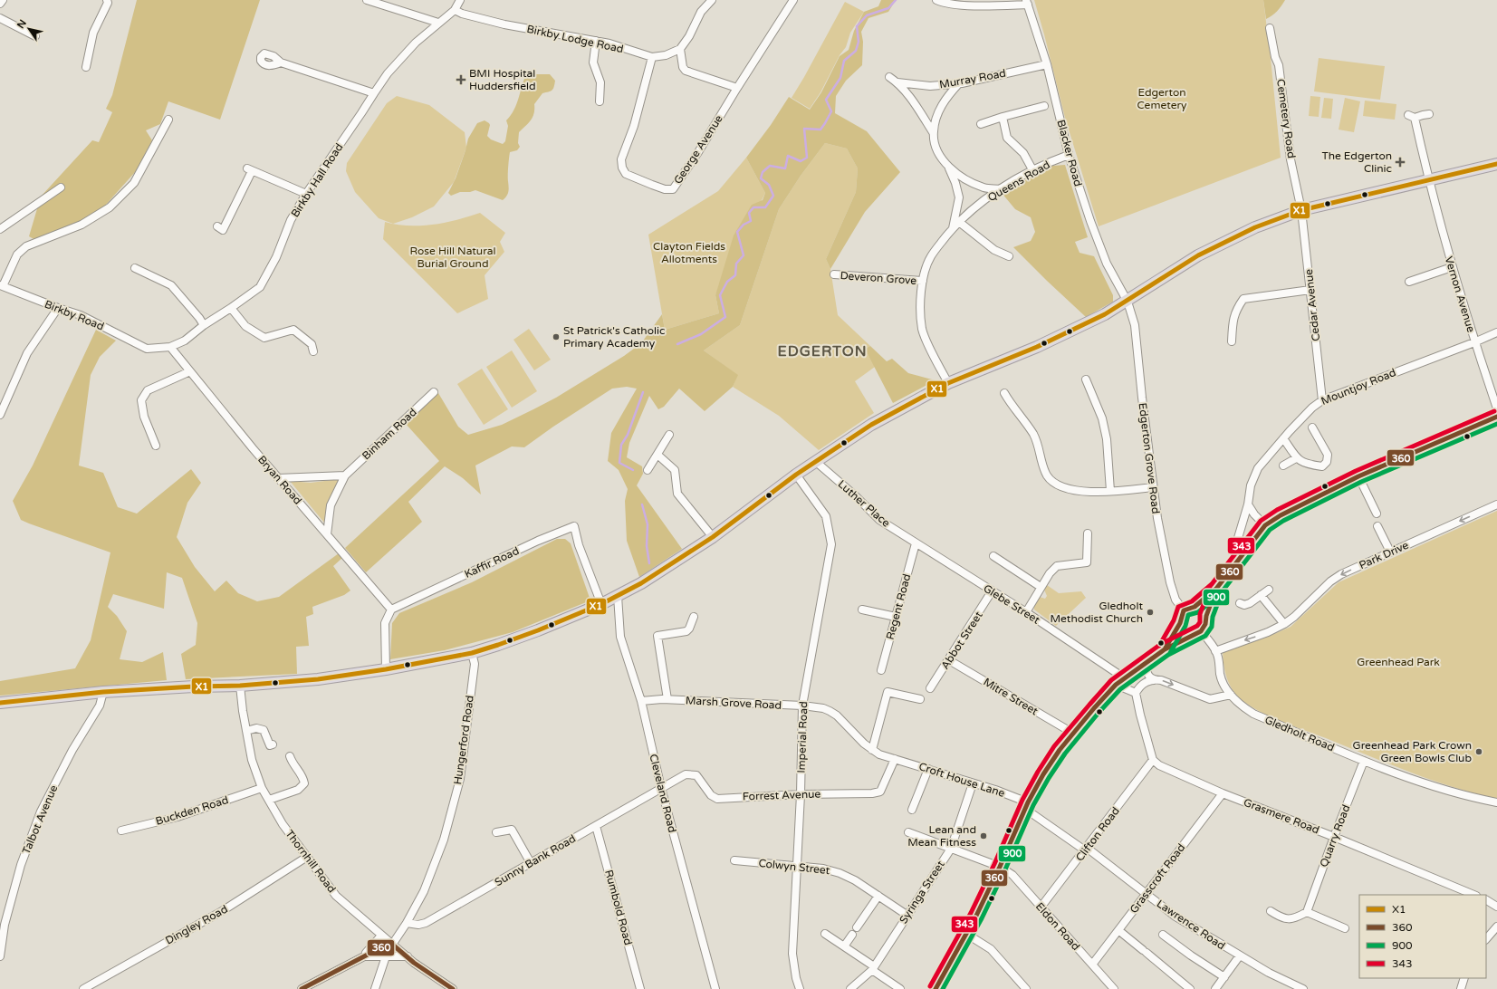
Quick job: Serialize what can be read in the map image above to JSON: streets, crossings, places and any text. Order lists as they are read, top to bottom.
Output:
{
  "streets": {
    "street": [
      "Birkby Lodge Road",
      "Murray Road",
      "Cemetery Road",
      "George Avenue",
      "Blacker Road",
      "Birkby Hall Road",
      "Queens Road",
      "Deveron Grove",
      "Vernon Avenue",
      "Cedar Avenue",
      "Birkby Road",
      "Mountjoy Road",
      "Binham Road",
      "Edgerton Grove Road",
      "Bryan Road",
      "Luther Place",
      "Park Drive",
      "Kaffir Road",
      "Glebe Street",
      "Regent Road",
      "Abbot Street",
      "Mitre Street",
      "Marsh Grove Road",
      "Gledholt Road",
      "Imperial Road",
      "Hungerford Road",
      "Croft House Lane",
      "Cleveland Road",
      "Forrest Avenue",
      "Buckden Road",
      "Grasmere Road",
      "Talbot Avenue",
      "Clifton Road",
      "Quarry Road",
      "Sunny Bank Road",
      "Thornhill Road",
      "Colwyn Street",
      "Grasscroft Road",
      "Syringa Street",
      "Rumbold Road",
      "Dingley Road",
      "Lawrence Road",
      "Eldon Road"
    ]
  },
  "crossings": [
    ["Birkby Lodge Road", "George Avenue"],
    ["Birkby Lodge Road", "Birkby Hall Road"],
    ["Murray Road", "Blacker Road"],
    ["Cemetery Road", "Cedar Avenue"],
    ["Blacker Road", "Queens Road"],
    ["Blacker Road", "Edgerton Grove Road"],
    ["Birkby Hall Road", "Birkby Road"],
    ["Birkby Hall Road", "Bryan Road"],
    ["Queens Road", "Deveron Grove"],
    ["Vernon Avenue", "Mountjoy Road"],
    ["Cedar Avenue", "Mountjoy Road"],
    ["Binham Road", "Bryan Road"],
    ["Edgerton Grove Road", "Gledholt Road"],
    ["Bryan Road", "Kaffir Road"],
    ["Luther Place", "Glebe Street"],
    ["Luther Place", "Regent Road"],
    ["Park Drive", "Gledholt Road"],
    ["Glebe Street", "Regent Road"],
    ["Glebe Street", "Abbot Street"],
    ["Abbot Street", "Mitre Street"],
    ["Marsh Grove Road", "Imperial Road"],
    ["Marsh Grove Road", "Croft House Lane"],
    ["Marsh Grove Road", "Cleveland Road"],
    ["Marsh Grove Road", "Forrest Avenue"],
    ["Gledholt Road", "Quarry Road"],
    ["Imperial Road", "Forrest Avenue"],
    ["Imperial Road", "Colwyn Street"],
    ["Hungerford Road", "Sunny Bank Road"],
    ["Hungerford Road", "Thornhill Road"],
    ["Croft House Lane", "Forrest Avenue"],
    ["Croft House Lane", "Syringa Street"],
    ["Croft House Lane", "Lawrence Road"],
    ["Cleveland Road", "Forrest Avenue"],
    ["Cleveland Road", "Sunny Bank Road"],
    ["Forrest Avenue", "Sunny Bank Road"],
    ["Buckden Road", "Thornhill Road"],
    ["Grasmere Road", "Clifton Road"],
    ["Grasmere Road", "Quarry Road"],
    ["Grasmere Road", "Grasscroft Road"],
    ["Clifton Road", "Lawrence Road"],
    ["Clifton Road", "Eldon Road"],
    ["Sunny Bank Road", "Rumbold Road"],
    ["Thornhill Road", "Dingley Road"],
    ["Colwyn Street", "Syringa Street"],
    ["Grasscroft Road", "Lawrence Road"],
    ["Grasscroft Road", "Eldon Road"],
    ["Syringa Street", "Eldon Road"]
  ],
  "one_way": ["Park Drive"],
  "districts": ["EDGERTON"],
  "parks": [
    "Edgerton Cemetery",
    "Clayton Fields Allotments",
    "Rose Hill Natural Burial Ground",
    "Greenhead Park"
  ],
  "places": {
    "health": ["BMI Hospital Huddersfield", "The Edgerton Clinic"],
    "other": [
      "St Patrick's Catholic Primary Academy",
      "Gledholt Methodist Church",
      "Greenhead Park Crown Green Bowls Club",
      "Lean and Mean Fitness"
    ]
  },
  "lines": [
    "transit line X1",
    "transit line 343",
    "transit line 360",
    "transit line 900"
  ],
  "legend": [
    "X1",
    "360",
    "900",
    "343"
  ],
  "north": "top left"
}
